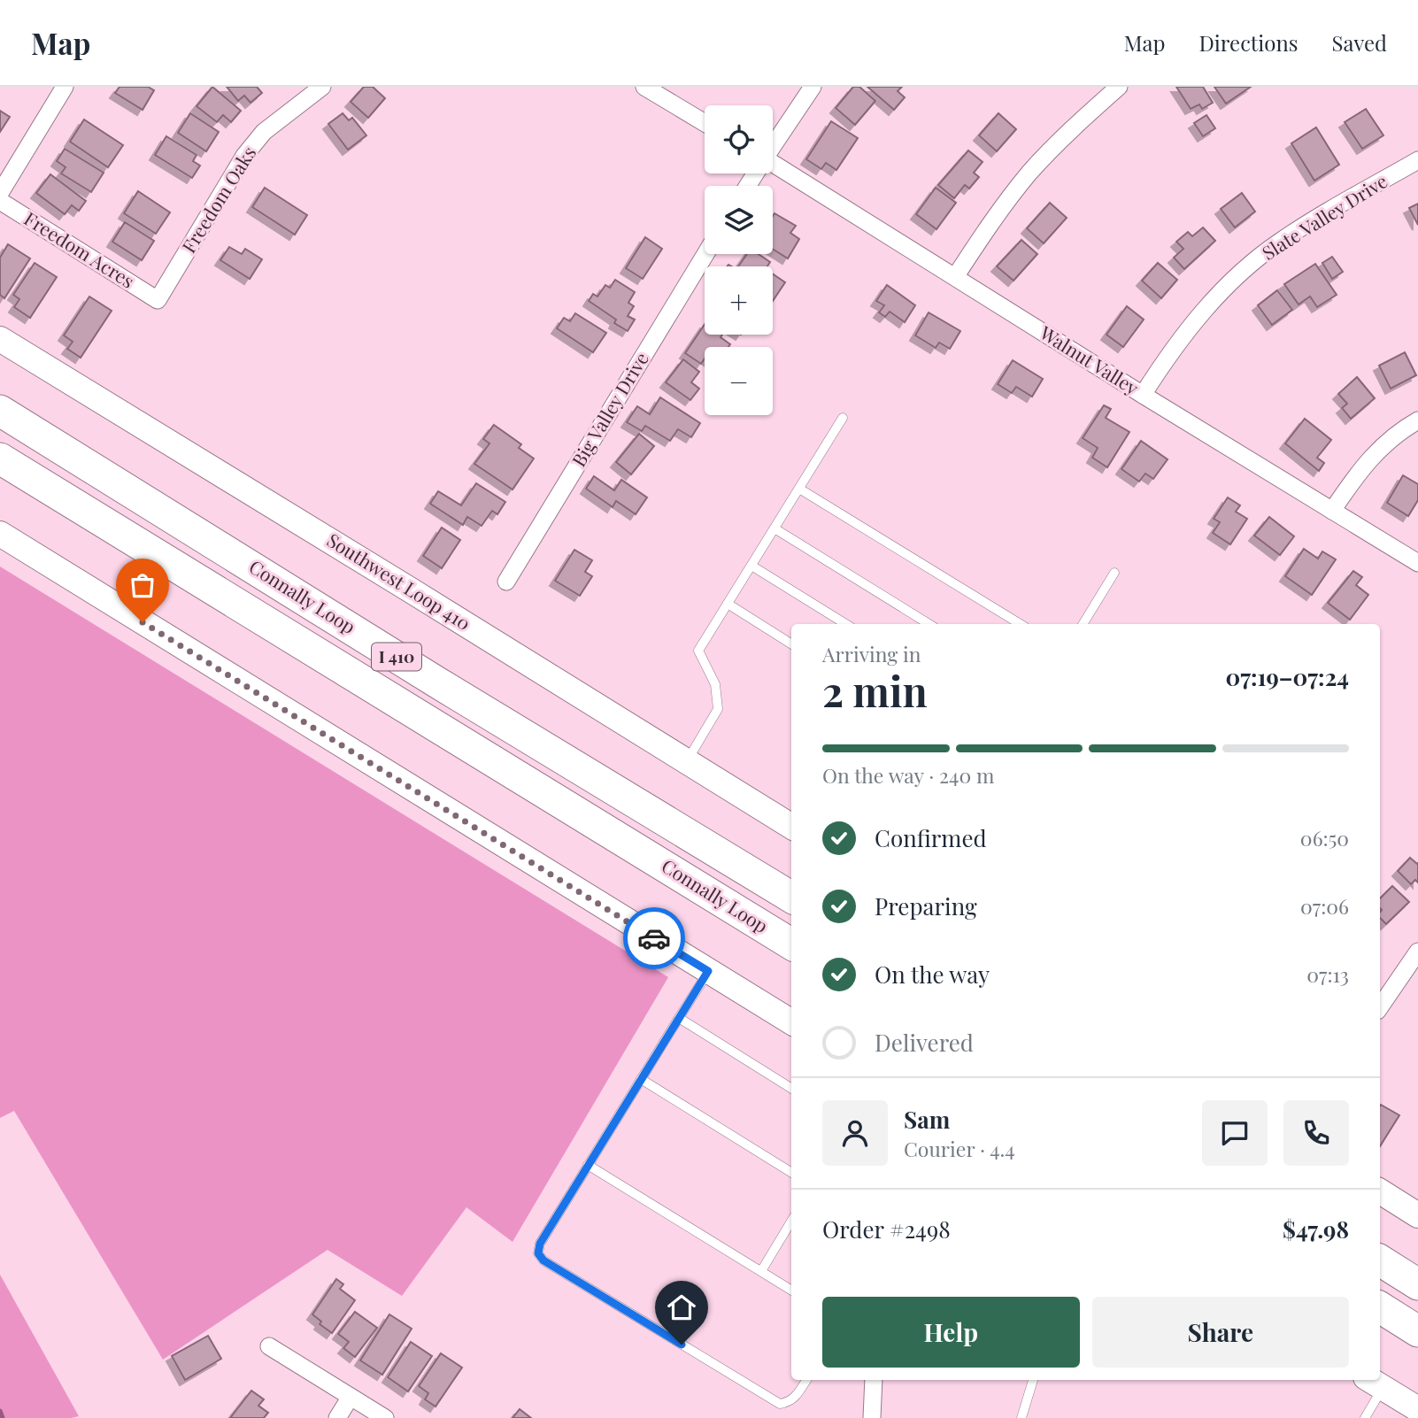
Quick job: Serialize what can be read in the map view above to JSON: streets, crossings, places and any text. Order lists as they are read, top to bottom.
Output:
{
  "streets": {
    "highway": ["Connally Loop", "I 410"],
    "main road": ["Southwest Loop 410"],
    "street": [
      "Freedom Oaks",
      "Slate Valley Drive",
      "Freedom Acres",
      "Walnut Valley",
      "Big Valley Drive"
    ]
  },
  "crossings": [
    ["Freedom Oaks", "Freedom Acres"],
    ["Slate Valley Drive", "Walnut Valley"]
  ],
  "page": {
    "header": "Map",
    "nav": ["Map", "Directions", "Saved"],
    "map_buttons": ["+", "−"],
    "heading": ["2 min", "Arriving in", "07:19–07:24"],
    "panel": [
      "Sam",
      "Courier · 4.4",
      "Order #2498",
      "$47.98"
    ],
    "bar": "On the way · 240 m",
    "list": [
      ["Confirmed", "06:50"],
      ["Preparing", "07:06"],
      ["On the way", "07:13"],
      "Delivered"
    ],
    "buttons": ["Help", "Share"]
  }
}
